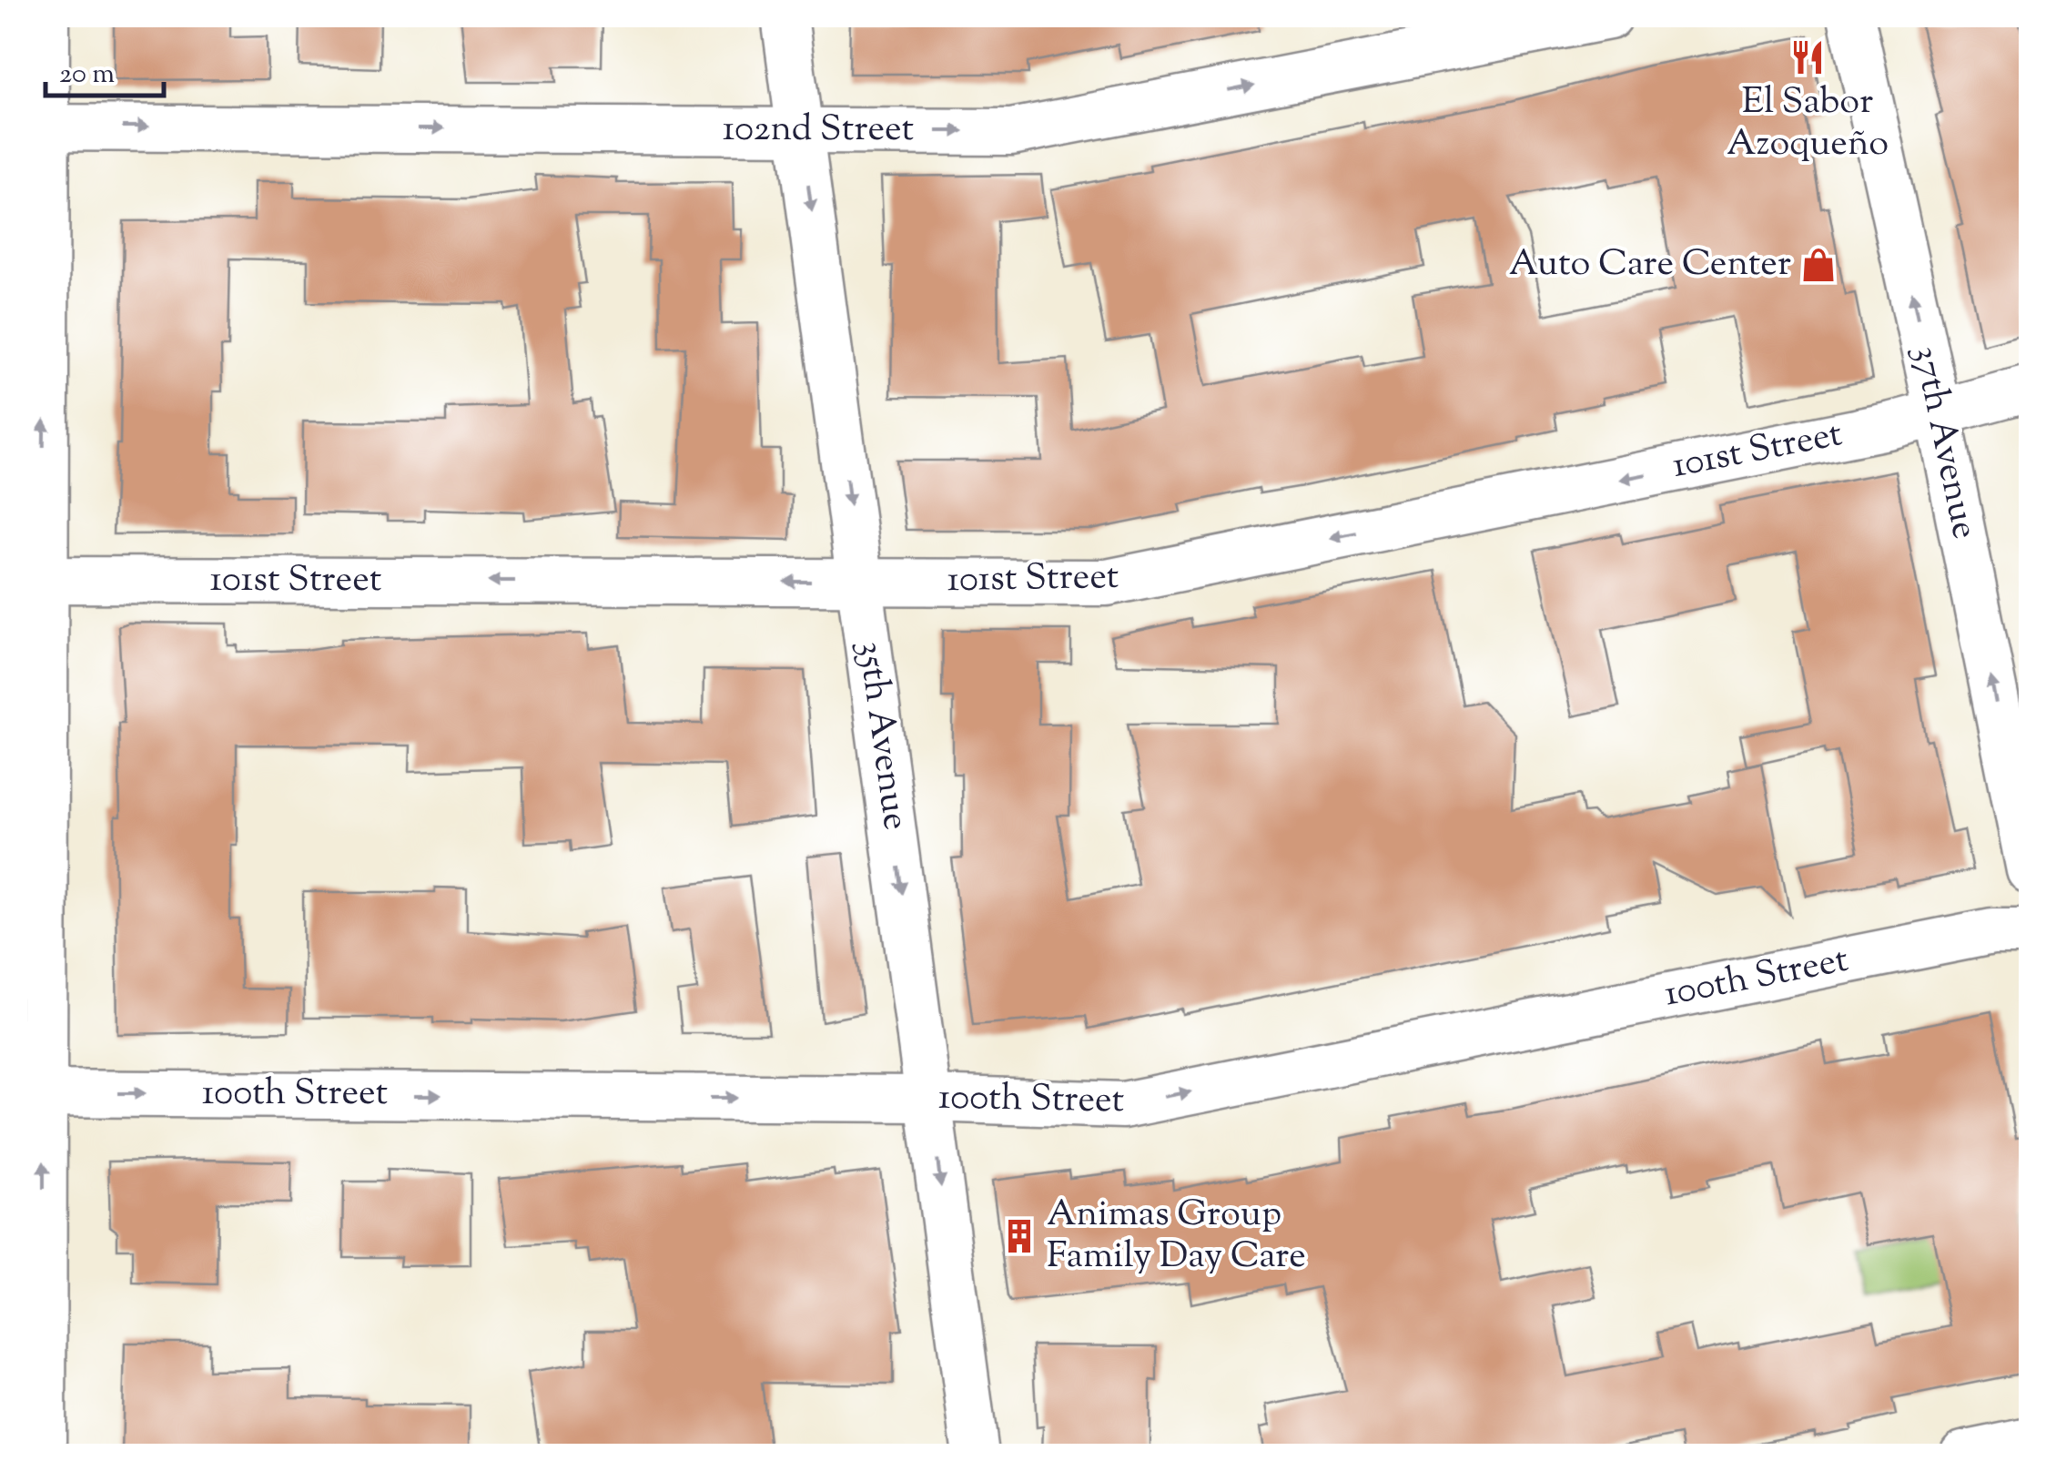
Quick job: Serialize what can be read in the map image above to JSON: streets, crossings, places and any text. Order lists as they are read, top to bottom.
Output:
{
  "streets": {
    "street": [
      "102nd Street",
      "37th Avenue",
      "101st Street",
      "35th Avenue",
      "100th Street"
    ]
  },
  "crossings": [
    ["102nd Street", "35th Avenue"],
    ["37th Avenue", "101st Street"],
    ["101st Street", "35th Avenue"],
    ["35th Avenue", "100th Street"]
  ],
  "one_way": [
    "102nd Street",
    "37th Avenue",
    "101st Street",
    "35th Avenue",
    "100th Street"
  ],
  "places": {
    "restaurant": ["El Sabor Azoqueño"],
    "shop": ["Auto Care Center"],
    "building": ["Animas Group Family Day Care"]
  },
  "scale_bar": "20 m"
}
